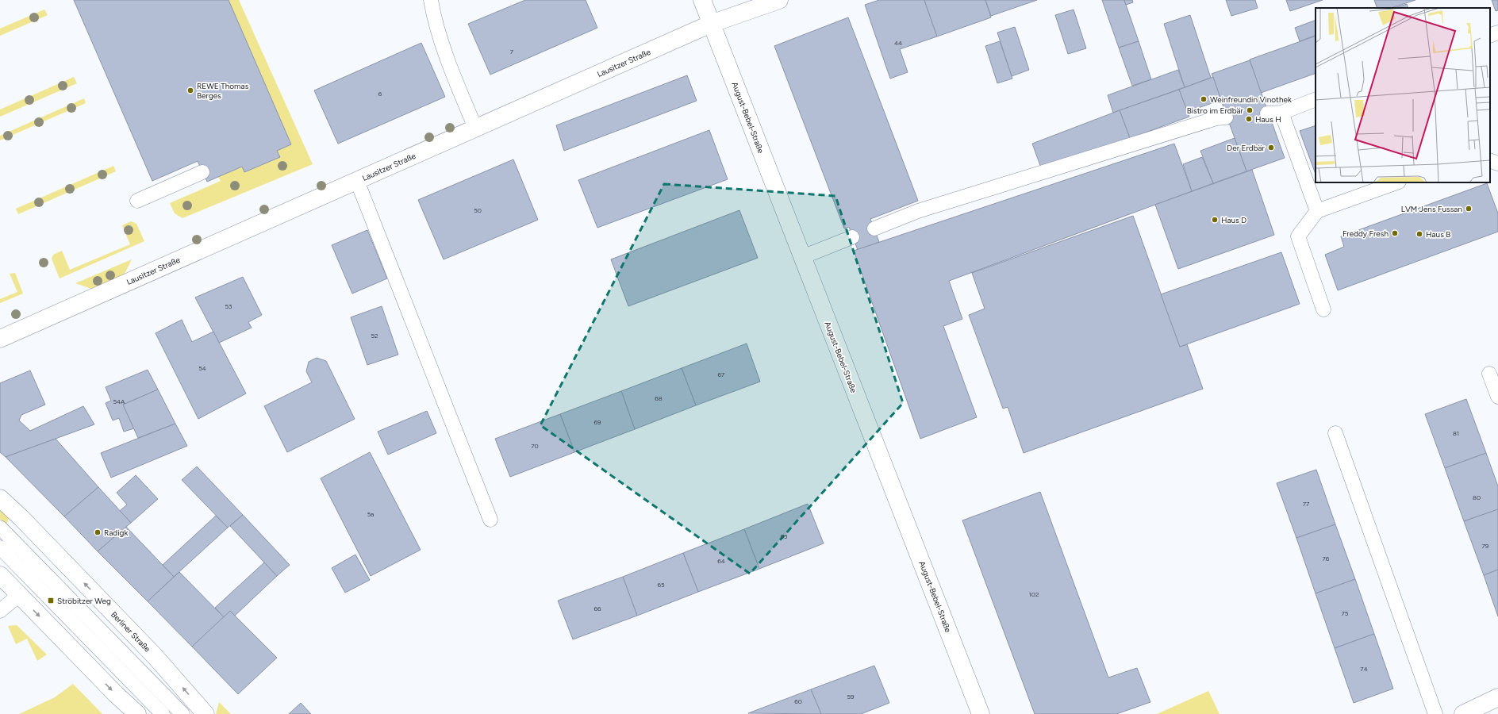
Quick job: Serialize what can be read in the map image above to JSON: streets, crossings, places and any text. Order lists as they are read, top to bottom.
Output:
{
  "streets": {
    "street": ["Lausitzer Straße", "August-Bebel-Straße", "Berliner Straße"]
  },
  "crossings": [
    ["Lausitzer Straße", "August-Bebel-Straße"]
  ],
  "places": {
    "other": [
      "REWE Thomas Berges",
      "Weinfreundin Vinothek",
      "Bistro im Erdbär",
      "Haus H",
      "Der Erdbär",
      "LVM Jens Fussan",
      "Haus D",
      "Freddy Fresh",
      "Haus B",
      "Radigk"
    ],
    "transit": ["Ströbitzer Weg"]
  },
  "house_numbers": [
    "44",
    "7",
    "6",
    "50",
    "53",
    "52",
    "54",
    "67",
    "68",
    "54A",
    "69",
    "81",
    "70",
    "80",
    "77",
    "5a",
    "63",
    "79",
    "76",
    "64",
    "65",
    "102",
    "66",
    "75",
    "74",
    "59",
    "60"
  ]
}
